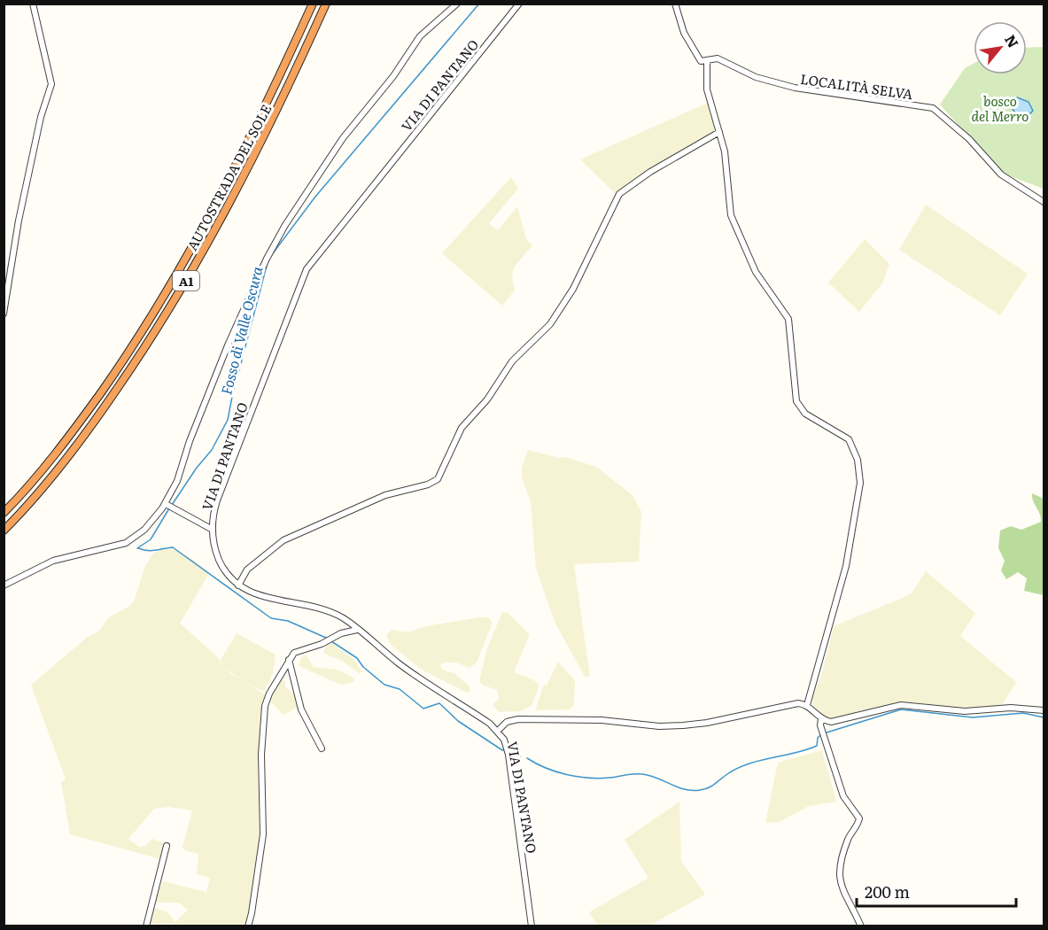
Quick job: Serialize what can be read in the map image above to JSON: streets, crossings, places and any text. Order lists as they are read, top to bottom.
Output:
{
  "streets": {
    "highway": ["AUTOSTRADA DEL SOLE", "A1"],
    "street": ["VIA DI PANTANO", "LOCALITÀ SELVA"]
  },
  "water": ["Fosso di Valle Oscura"],
  "parks": ["bosco del Merro"],
  "scale_bar": "200 m",
  "north": "top right"
}
